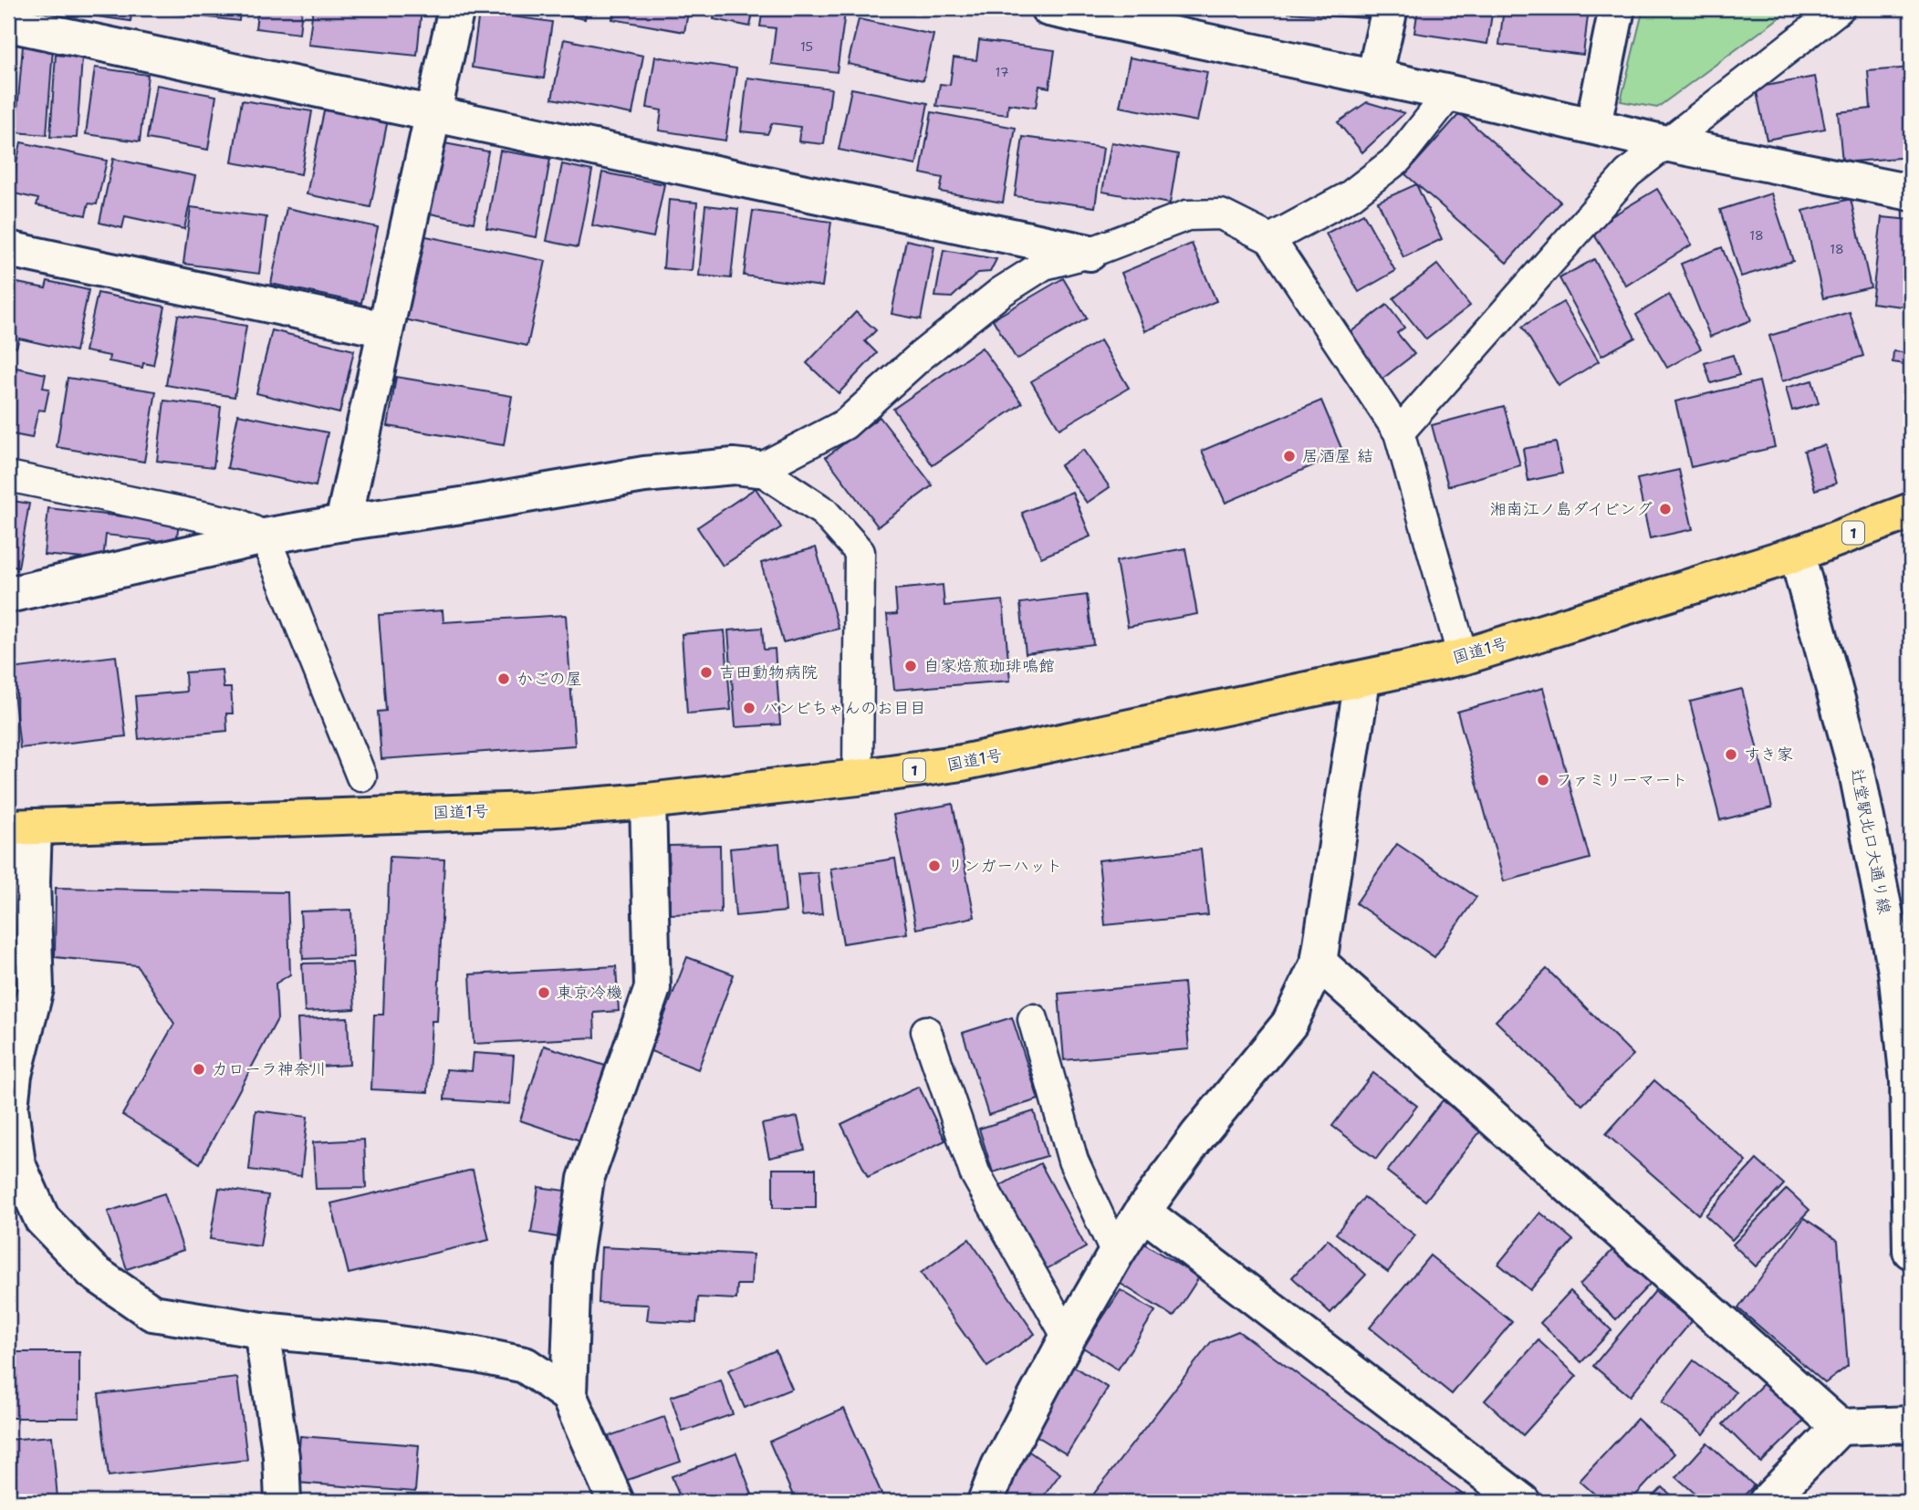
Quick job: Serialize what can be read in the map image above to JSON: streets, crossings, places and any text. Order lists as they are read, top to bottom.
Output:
{
  "streets": {
    "highway": ["1", "国道1号"],
    "street": ["辻堂駅北口大通り線"]
  },
  "crossings": [
    ["国道1号", "辻堂駅北口大通り線"]
  ],
  "places": [
    "居酒屋 結",
    "湘南江ノ島ダイビング",
    "自家焙煎珈琲鳴館",
    "吉田動物病院",
    "かごの屋",
    "バンビちゃんのお目目",
    "すき家",
    "ファミリーマート",
    "リンガーハット",
    "東京冷機",
    "カローラ神奈川"
  ],
  "house_numbers": [
    "15",
    "17",
    "18",
    "18"
  ]
}
